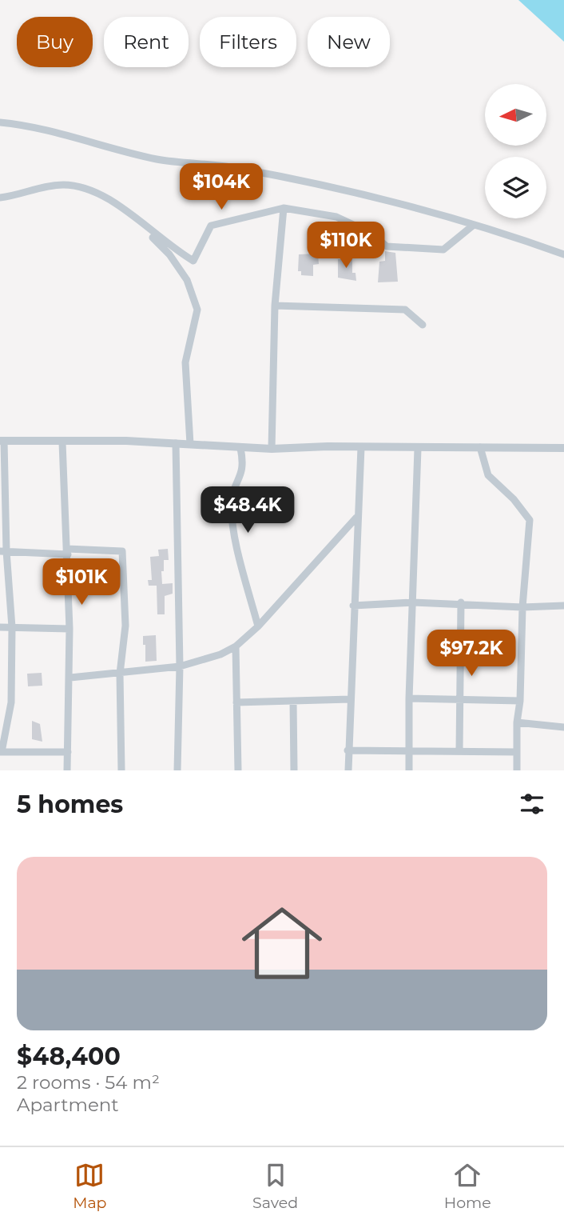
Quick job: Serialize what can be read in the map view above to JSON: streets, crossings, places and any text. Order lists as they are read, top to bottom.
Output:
{
  "north": "left",
  "page": {
    "chip": [
      "Buy",
      "Rent",
      "Filters",
      "New"
    ],
    "price": [
      "$104K",
      "$110K",
      "$48.4K",
      "$101K",
      "$97.2K"
    ],
    "heading": "5 homes",
    "list": [
      {
        "name": "$48,400",
        "note": "2 rooms · 54 m² · Apartment"
      }
    ],
    "tabs": ["Map", "Saved", "Home"]
  }
}
